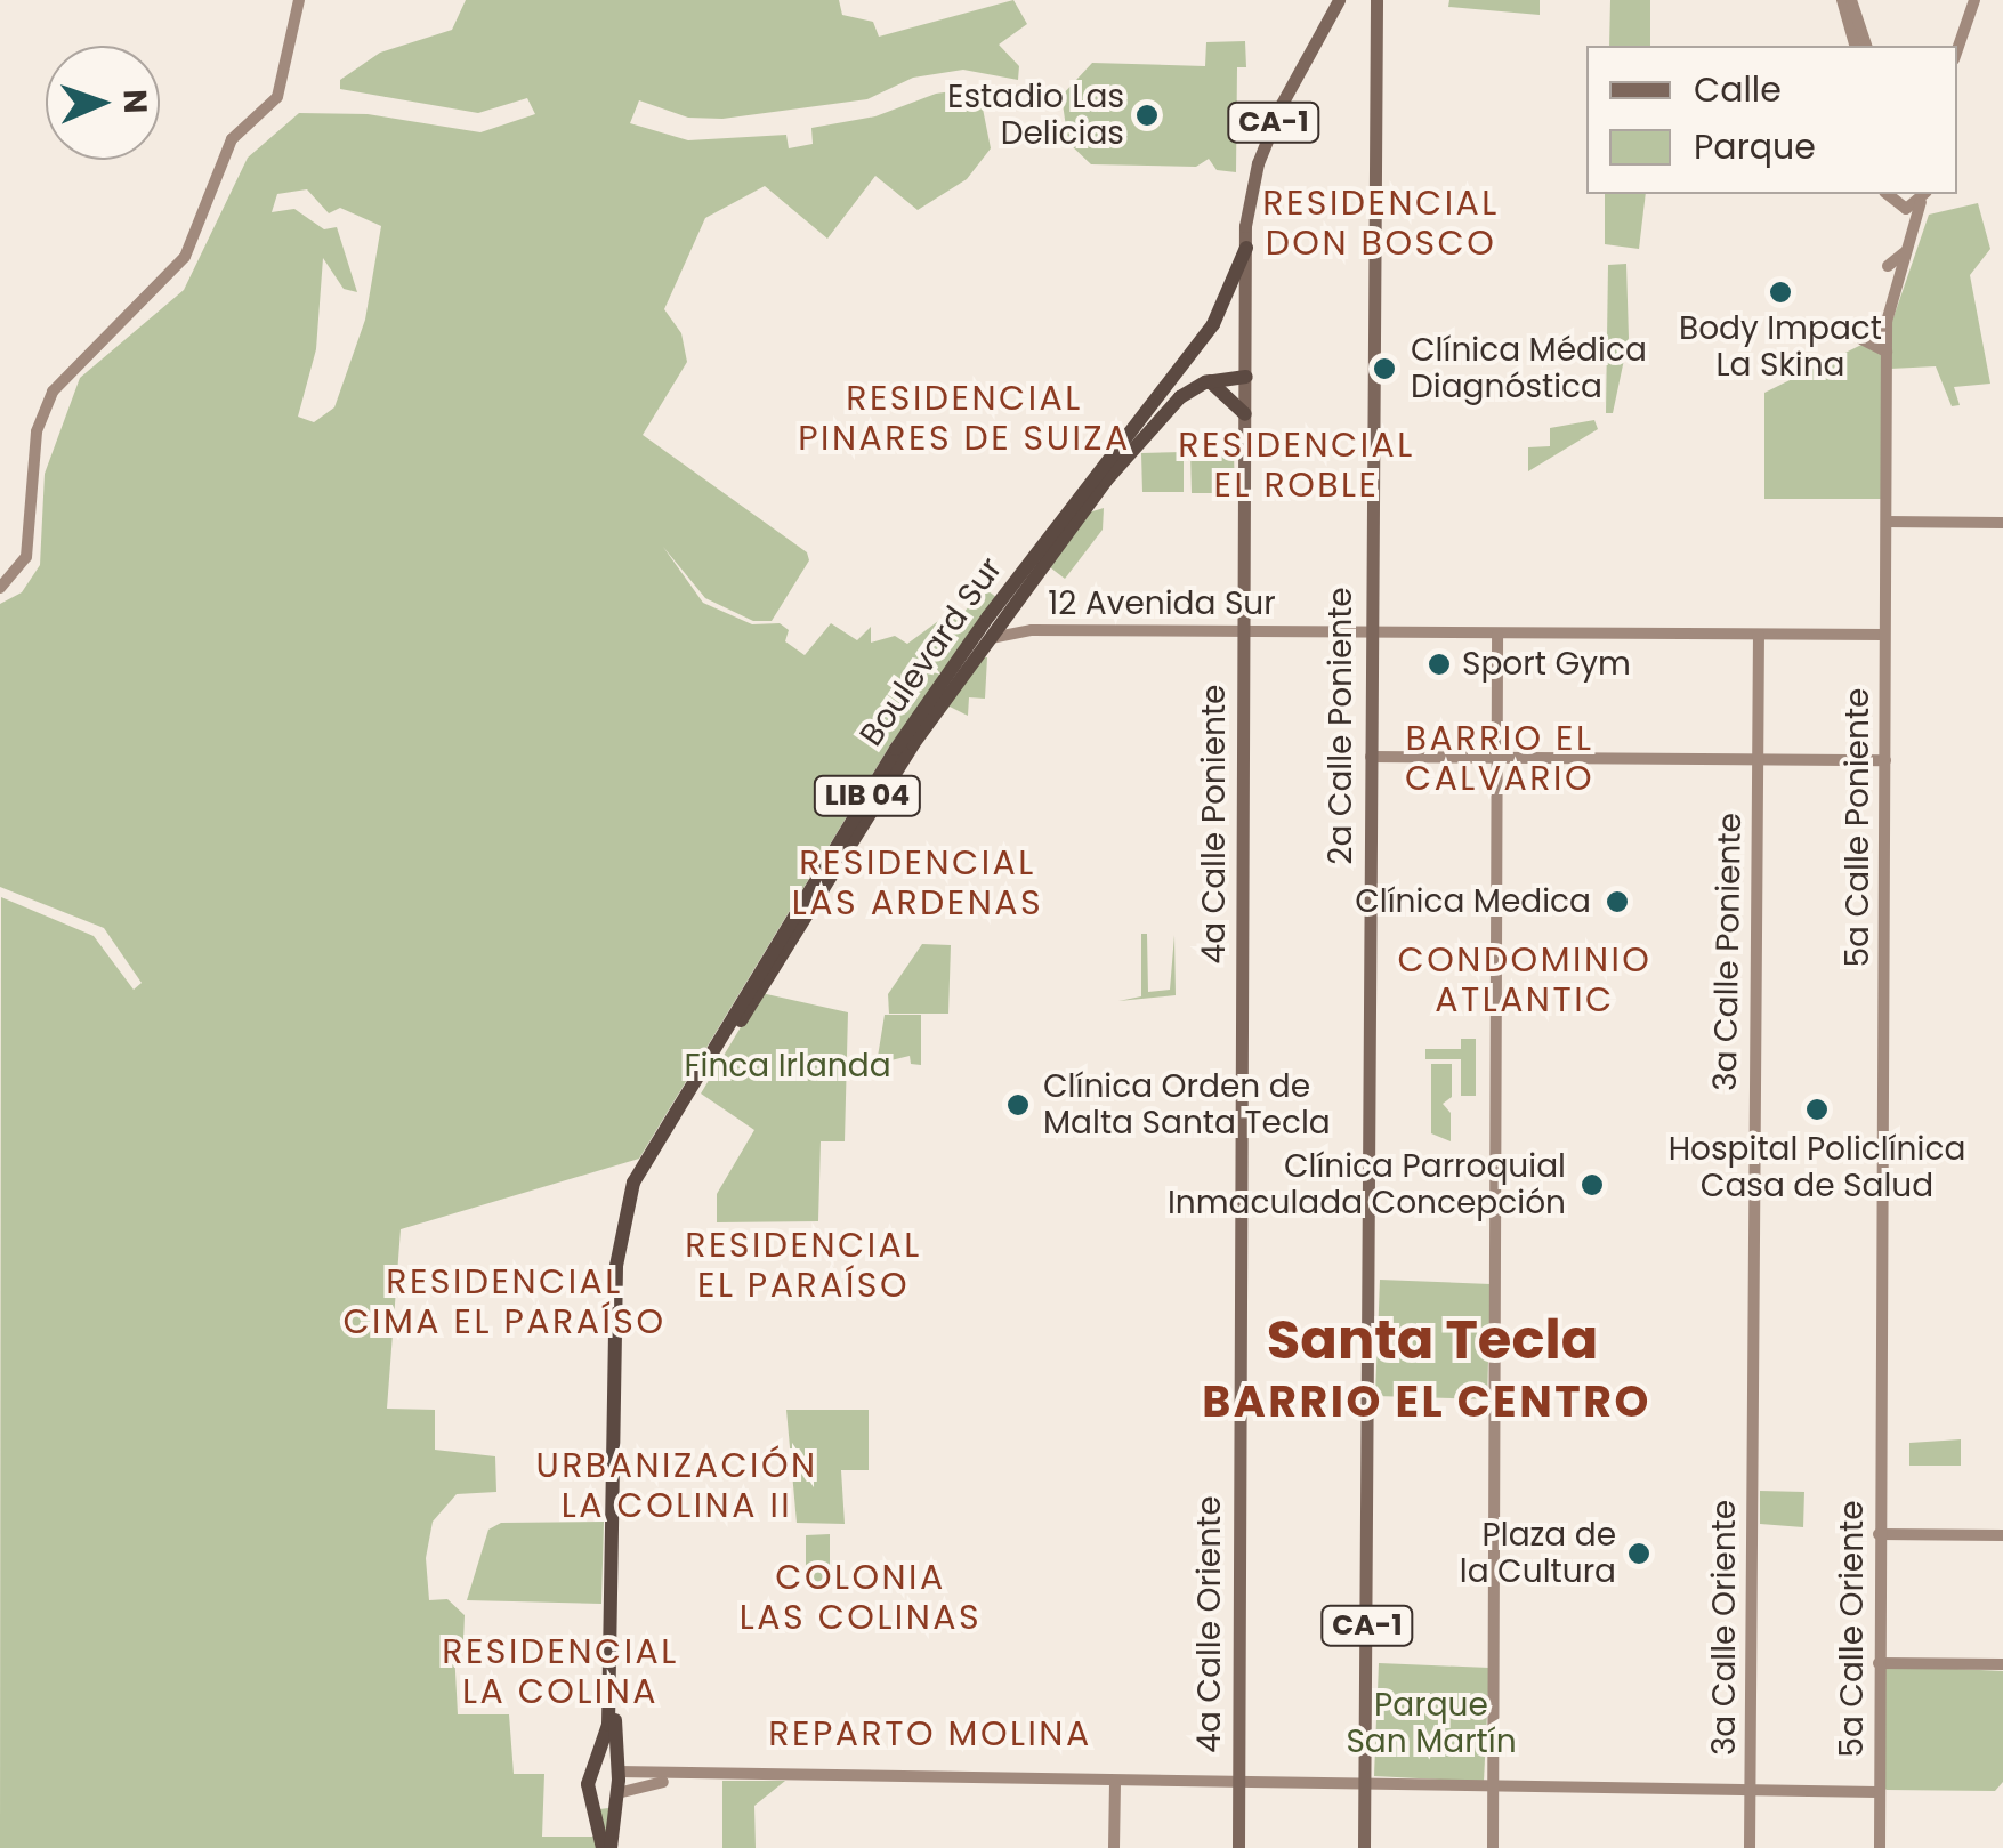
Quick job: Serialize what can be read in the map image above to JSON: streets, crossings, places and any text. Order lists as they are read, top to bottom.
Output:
{
  "streets": {
    "highway": ["Boulevard Sur", "LIB 04"],
    "main road": [
      "CA-1",
      "2a Calle Poniente",
      "4a Calle Poniente",
      "4a Calle Oriente"
    ],
    "street": [
      "12 Avenida Sur",
      "5a Calle Poniente",
      "3a Calle Poniente",
      "3a Calle Oriente",
      "5a Calle Oriente"
    ]
  },
  "crossings": [
    ["CA-1", "Boulevard Sur"],
    ["CA-1", "2a Calle Poniente"],
    ["CA-1", "4a Calle Poniente"],
    ["12 Avenida Sur", "Boulevard Sur"],
    ["12 Avenida Sur", "2a Calle Poniente"],
    ["12 Avenida Sur", "4a Calle Poniente"],
    ["12 Avenida Sur", "5a Calle Poniente"],
    ["12 Avenida Sur", "3a Calle Poniente"],
    ["Boulevard Sur", "LIB 04"],
    ["Boulevard Sur", "4a Calle Poniente"],
    ["4a Calle Poniente", "4a Calle Oriente"],
    ["5a Calle Poniente", "5a Calle Oriente"],
    ["3a Calle Poniente", "3a Calle Oriente"]
  ],
  "districts": [
    "RESIDENCIAL DON BOSCO",
    "RESIDENCIAL PINARES DE SUIZA",
    "RESIDENCIAL EL ROBLE",
    "BARRIO EL CALVARIO",
    "RESIDENCIAL LAS ARDENAS",
    "CONDOMINIO ATLANTIC",
    "RESIDENCIAL EL PARAÍSO",
    "RESIDENCIAL CIMA EL PARAÍSO",
    "Santa Tecla",
    "BARRIO EL CENTRO",
    "URBANIZACIÓN LA COLINA II",
    "COLONIA LAS COLINAS",
    "RESIDENCIAL LA COLINA",
    "REPARTO MOLINA"
  ],
  "parks": ["Finca Irlanda", "Parque San Martín"],
  "places": [
    "Estadio Las Delicias",
    "Body Impact La Skina",
    "Clínica Médica Diagnóstica",
    "Sport Gym",
    "Clínica Medica",
    "Clínica Orden de Malta Santa Tecla",
    "Hospital Policlínica Casa de Salud",
    "Clínica Parroquial Inmaculada Concepción",
    "Plaza de la Cultura"
  ],
  "legend": ["Calle", "Parque"],
  "north": "right"
}
